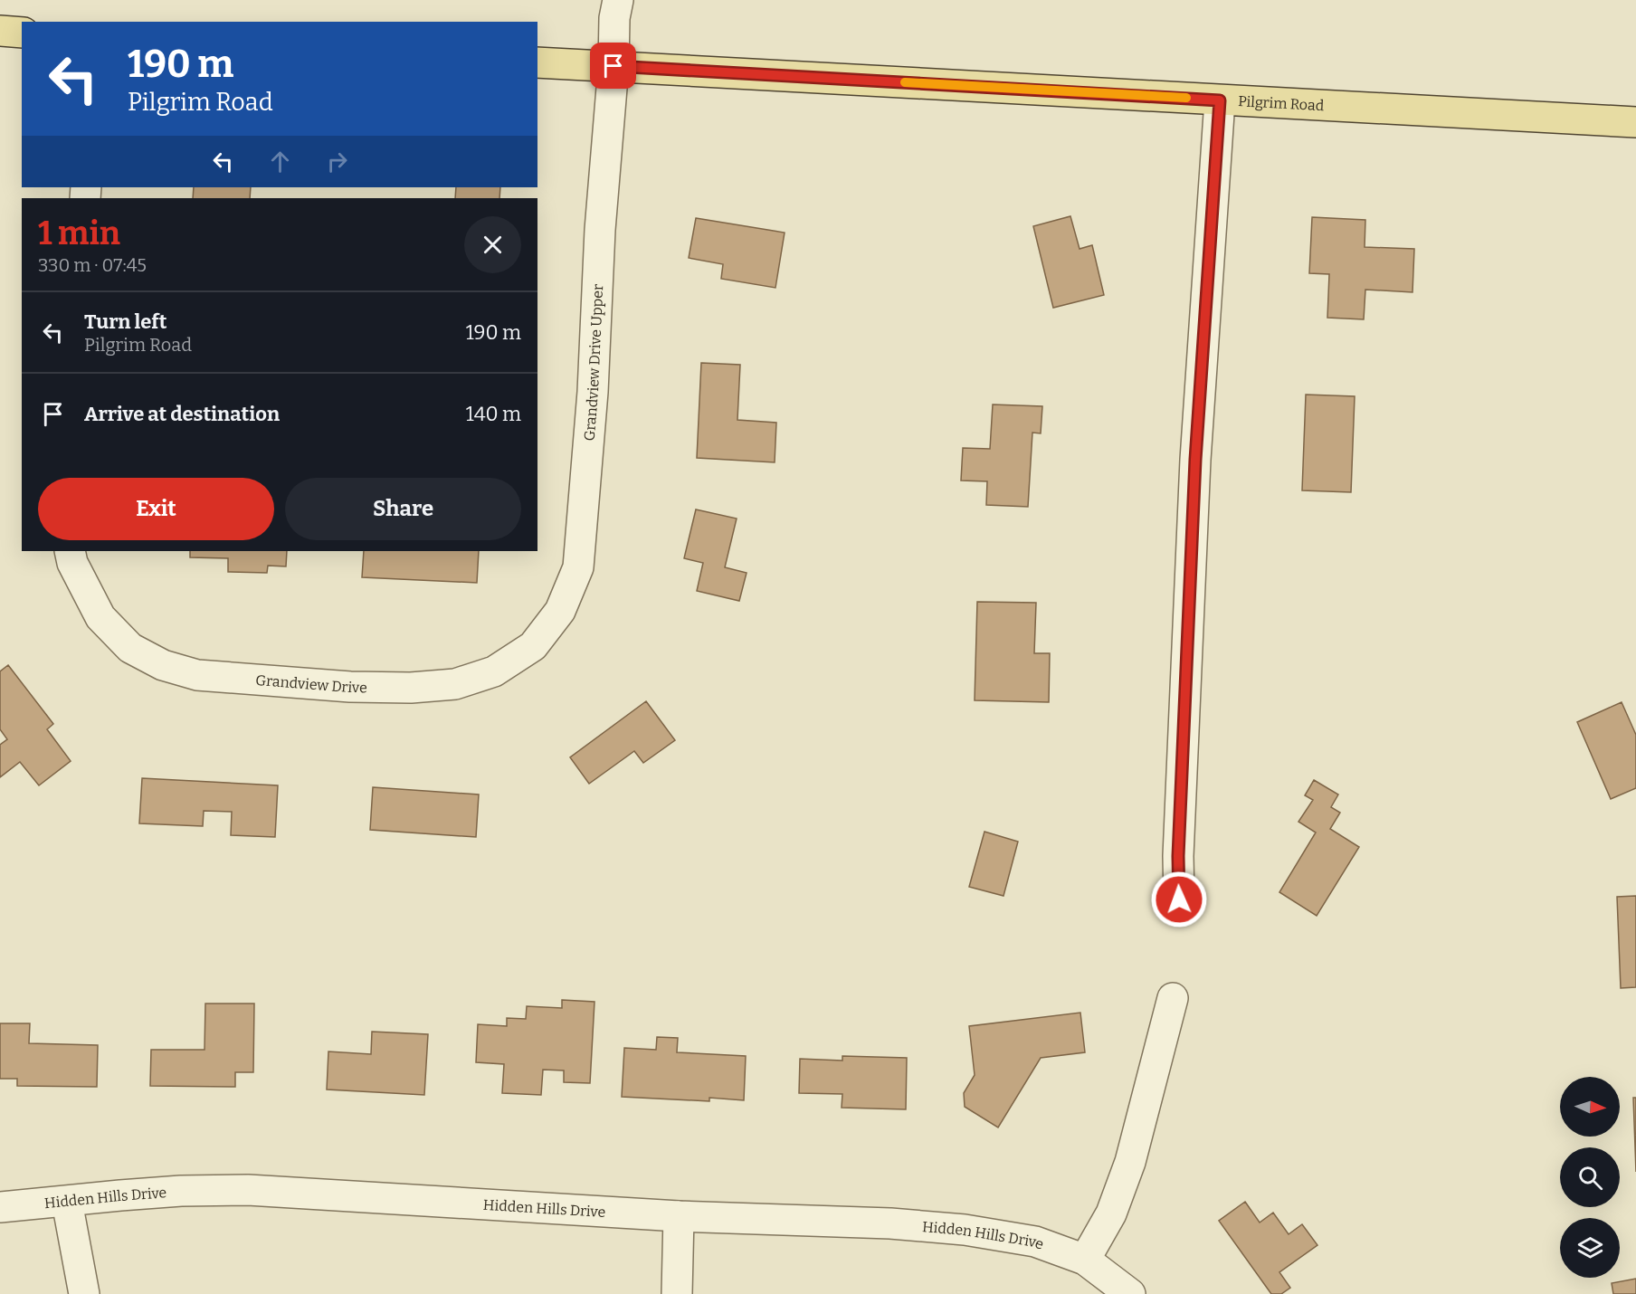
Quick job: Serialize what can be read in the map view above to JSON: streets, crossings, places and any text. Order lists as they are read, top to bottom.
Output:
{
  "streets": {
    "main road": ["Pilgrim Road"],
    "street": ["Grandview Drive Upper", "Grandview Drive", "Hidden Hills Drive"]
  },
  "crossings": [
    ["Pilgrim Road", "Grandview Drive Upper"],
    ["Grandview Drive Upper", "Grandview Drive"]
  ],
  "north": "right",
  "page": {
    "turn": ["190 m", "Pilgrim Road"],
    "heading": ["1 min", "330 m · 07:45"],
    "list": [
      {
        "name": "Turn left",
        "note": "Pilgrim Road",
        "value": "190 m"
      },
      {
        "name": "Arrive at destination",
        "value": "140 m"
      }
    ],
    "buttons": ["Exit", "Share"]
  }
}
